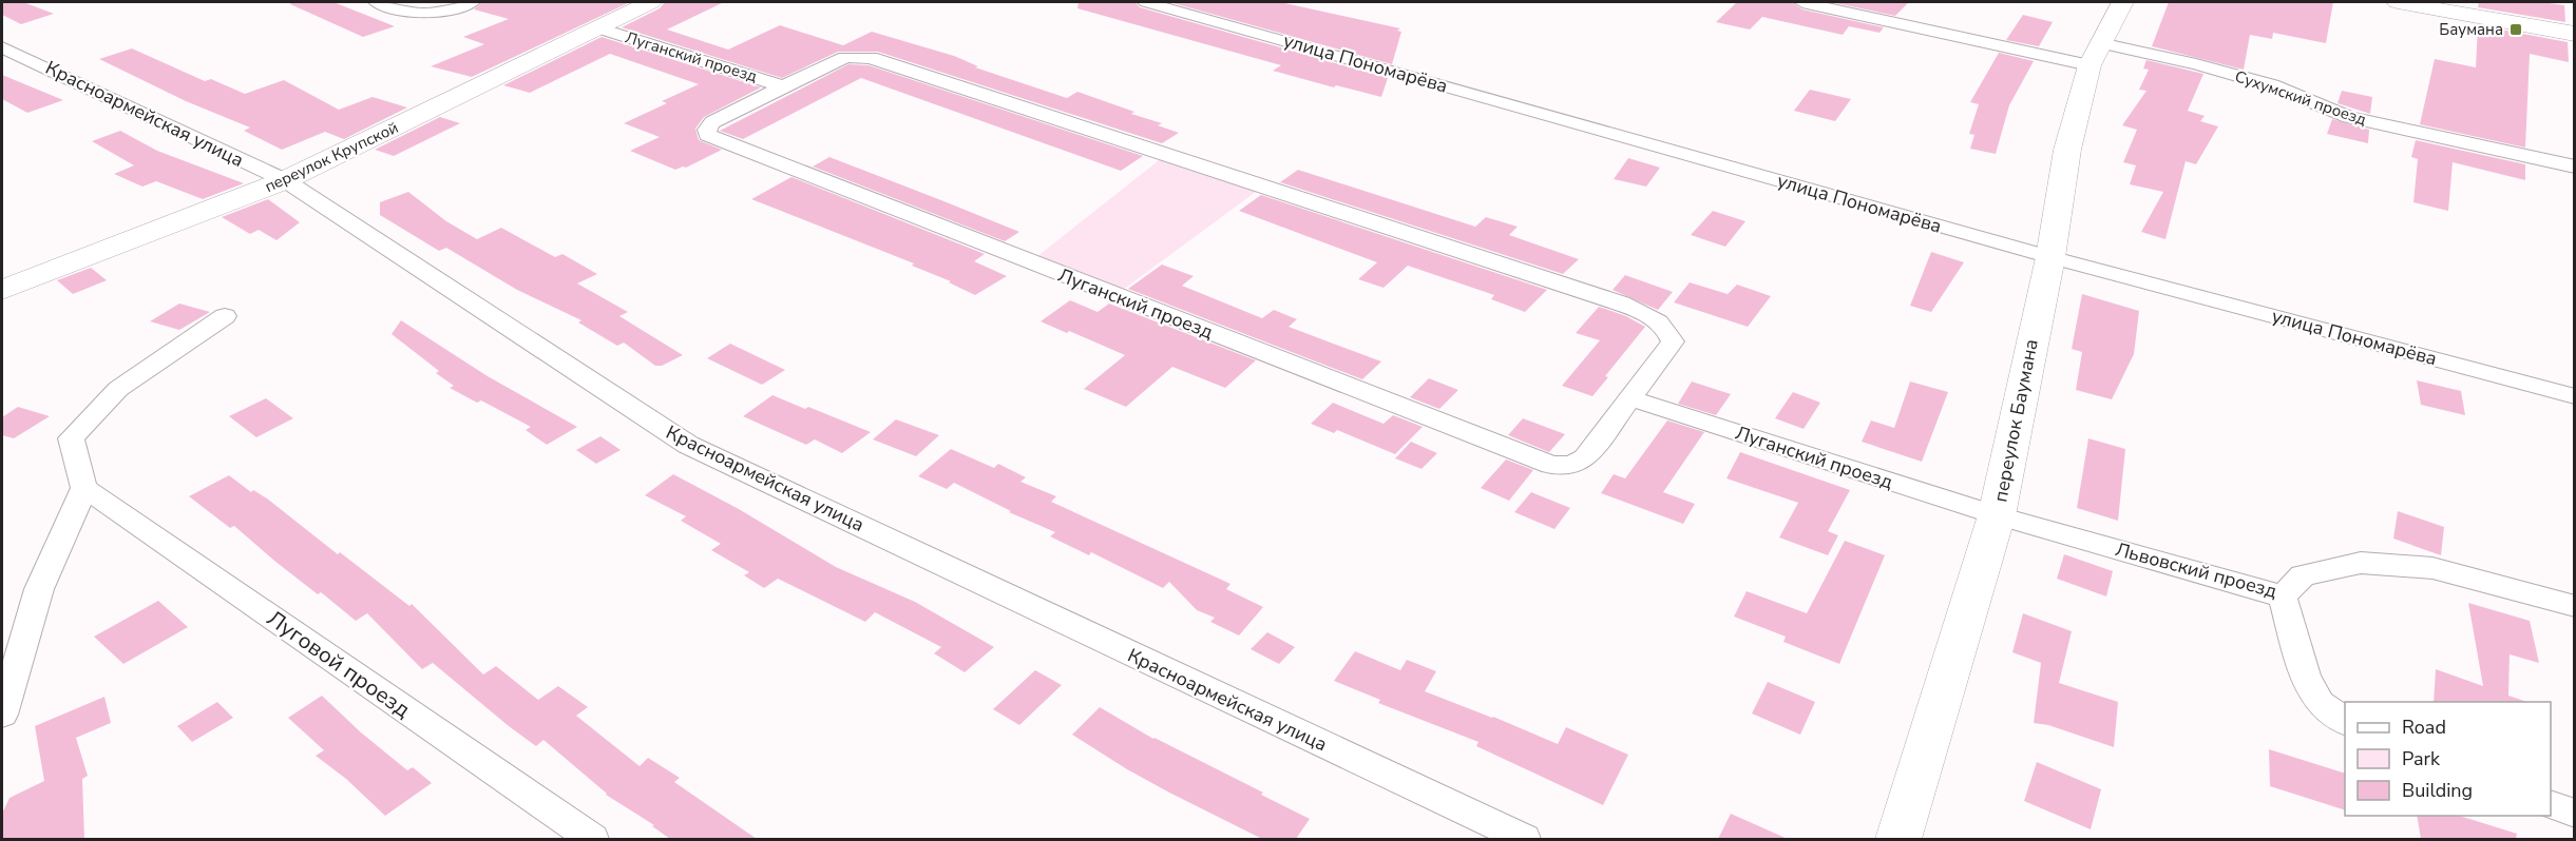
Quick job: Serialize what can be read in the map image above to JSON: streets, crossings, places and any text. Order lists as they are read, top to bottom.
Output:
{
  "streets": {
    "street": [
      "Луганский проезд",
      "улица Пономарёва",
      "Сухумский проезд",
      "Красноармейская улица",
      "переулок Крупской",
      "переулок Баумана",
      "Львовский проезд",
      "Луговой проезд"
    ]
  },
  "crossings": [
    ["Луганский проезд", "переулок Крупской"],
    ["Луганский проезд", "переулок Баумана"],
    ["Луганский проезд", "Львовский проезд"],
    ["улица Пономарёва", "переулок Баумана"],
    ["Сухумский проезд", "переулок Баумана"],
    ["Красноармейская улица", "переулок Крупской"],
    ["переулок Баумана", "Львовский проезд"]
  ],
  "places": {
    "transit": ["Баумана"]
  },
  "legend": ["Road", "Park", "Building"]
}
